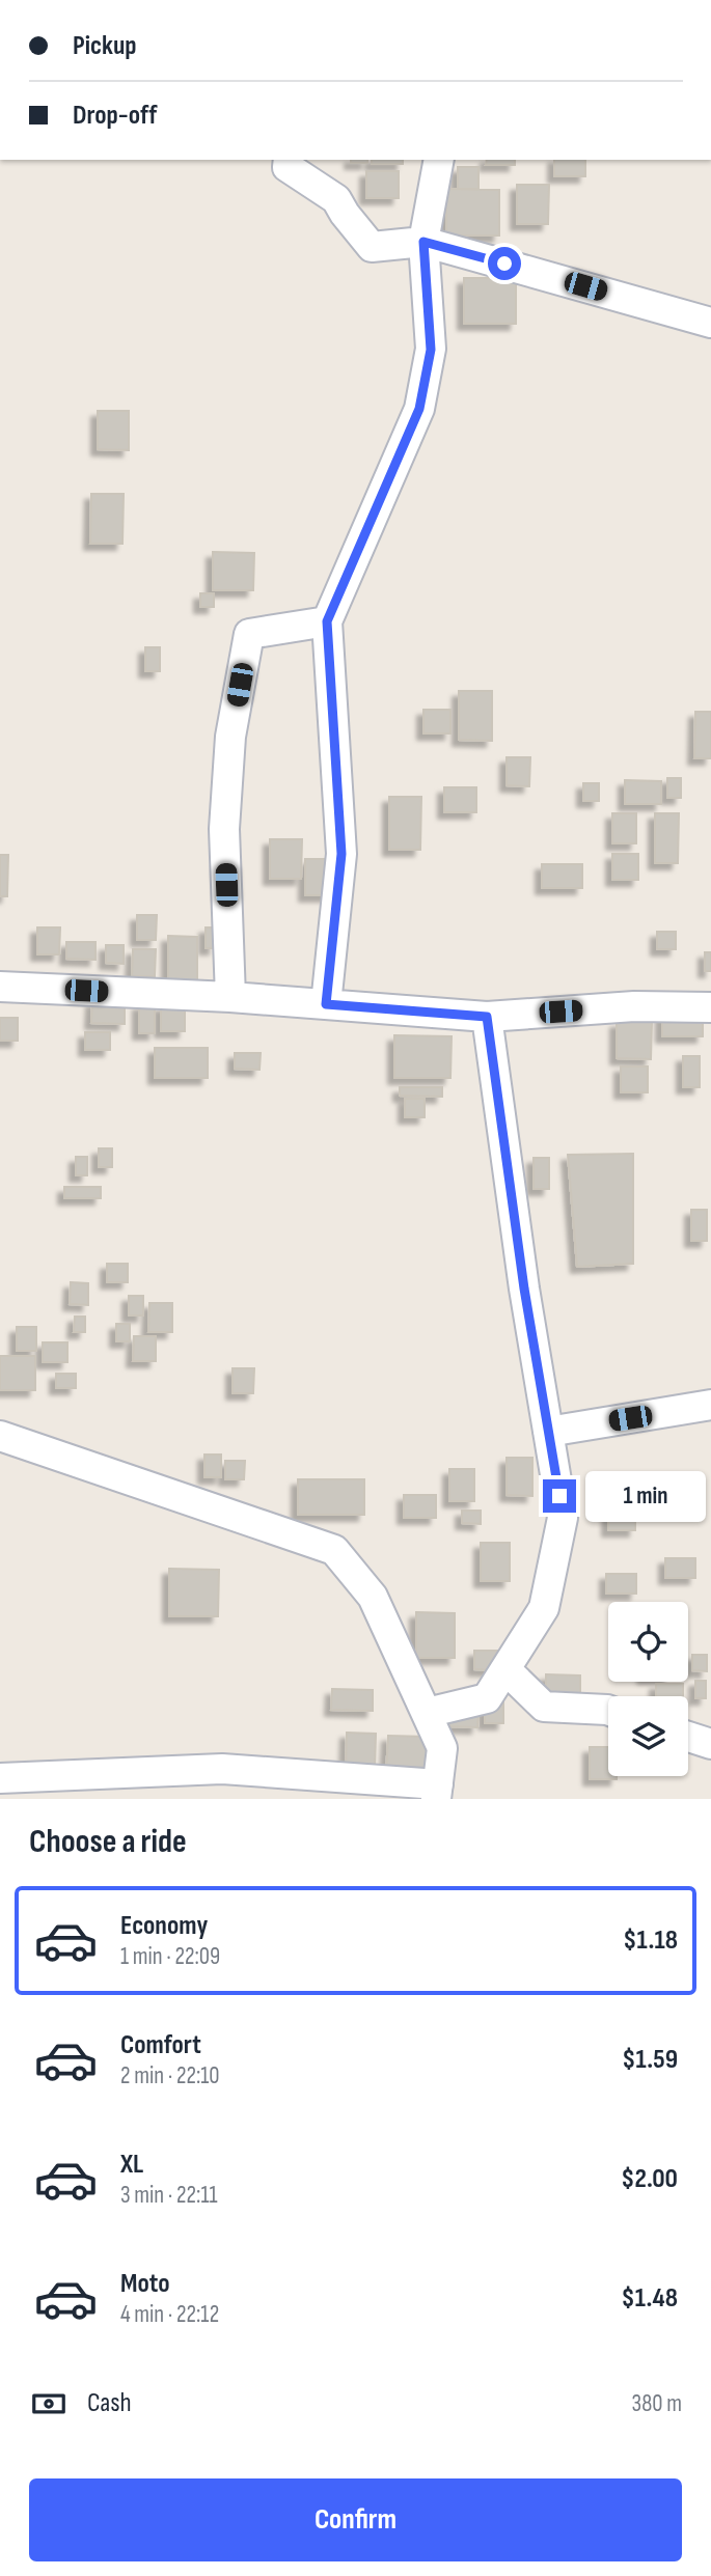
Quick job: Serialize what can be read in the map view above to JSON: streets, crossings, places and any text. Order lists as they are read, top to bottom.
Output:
{
  "page": {
    "banner": ["Pickup", "Drop-off"],
    "bubble": "1 min",
    "heading": "Choose a ride",
    "list": [
      {
        "name": "Economy",
        "note": "1 min · 22:09",
        "value": "$1.18"
      },
      {
        "name": "Comfort",
        "note": "2 min · 22:10",
        "value": "$1.59"
      },
      {
        "name": "XL",
        "note": "3 min · 22:11",
        "value": "$2.00"
      },
      {
        "name": "Moto",
        "note": "4 min · 22:12",
        "value": "$1.48"
      }
    ],
    "pay": ["Cash", "380 m"],
    "buttons": "Confirm"
  }
}
